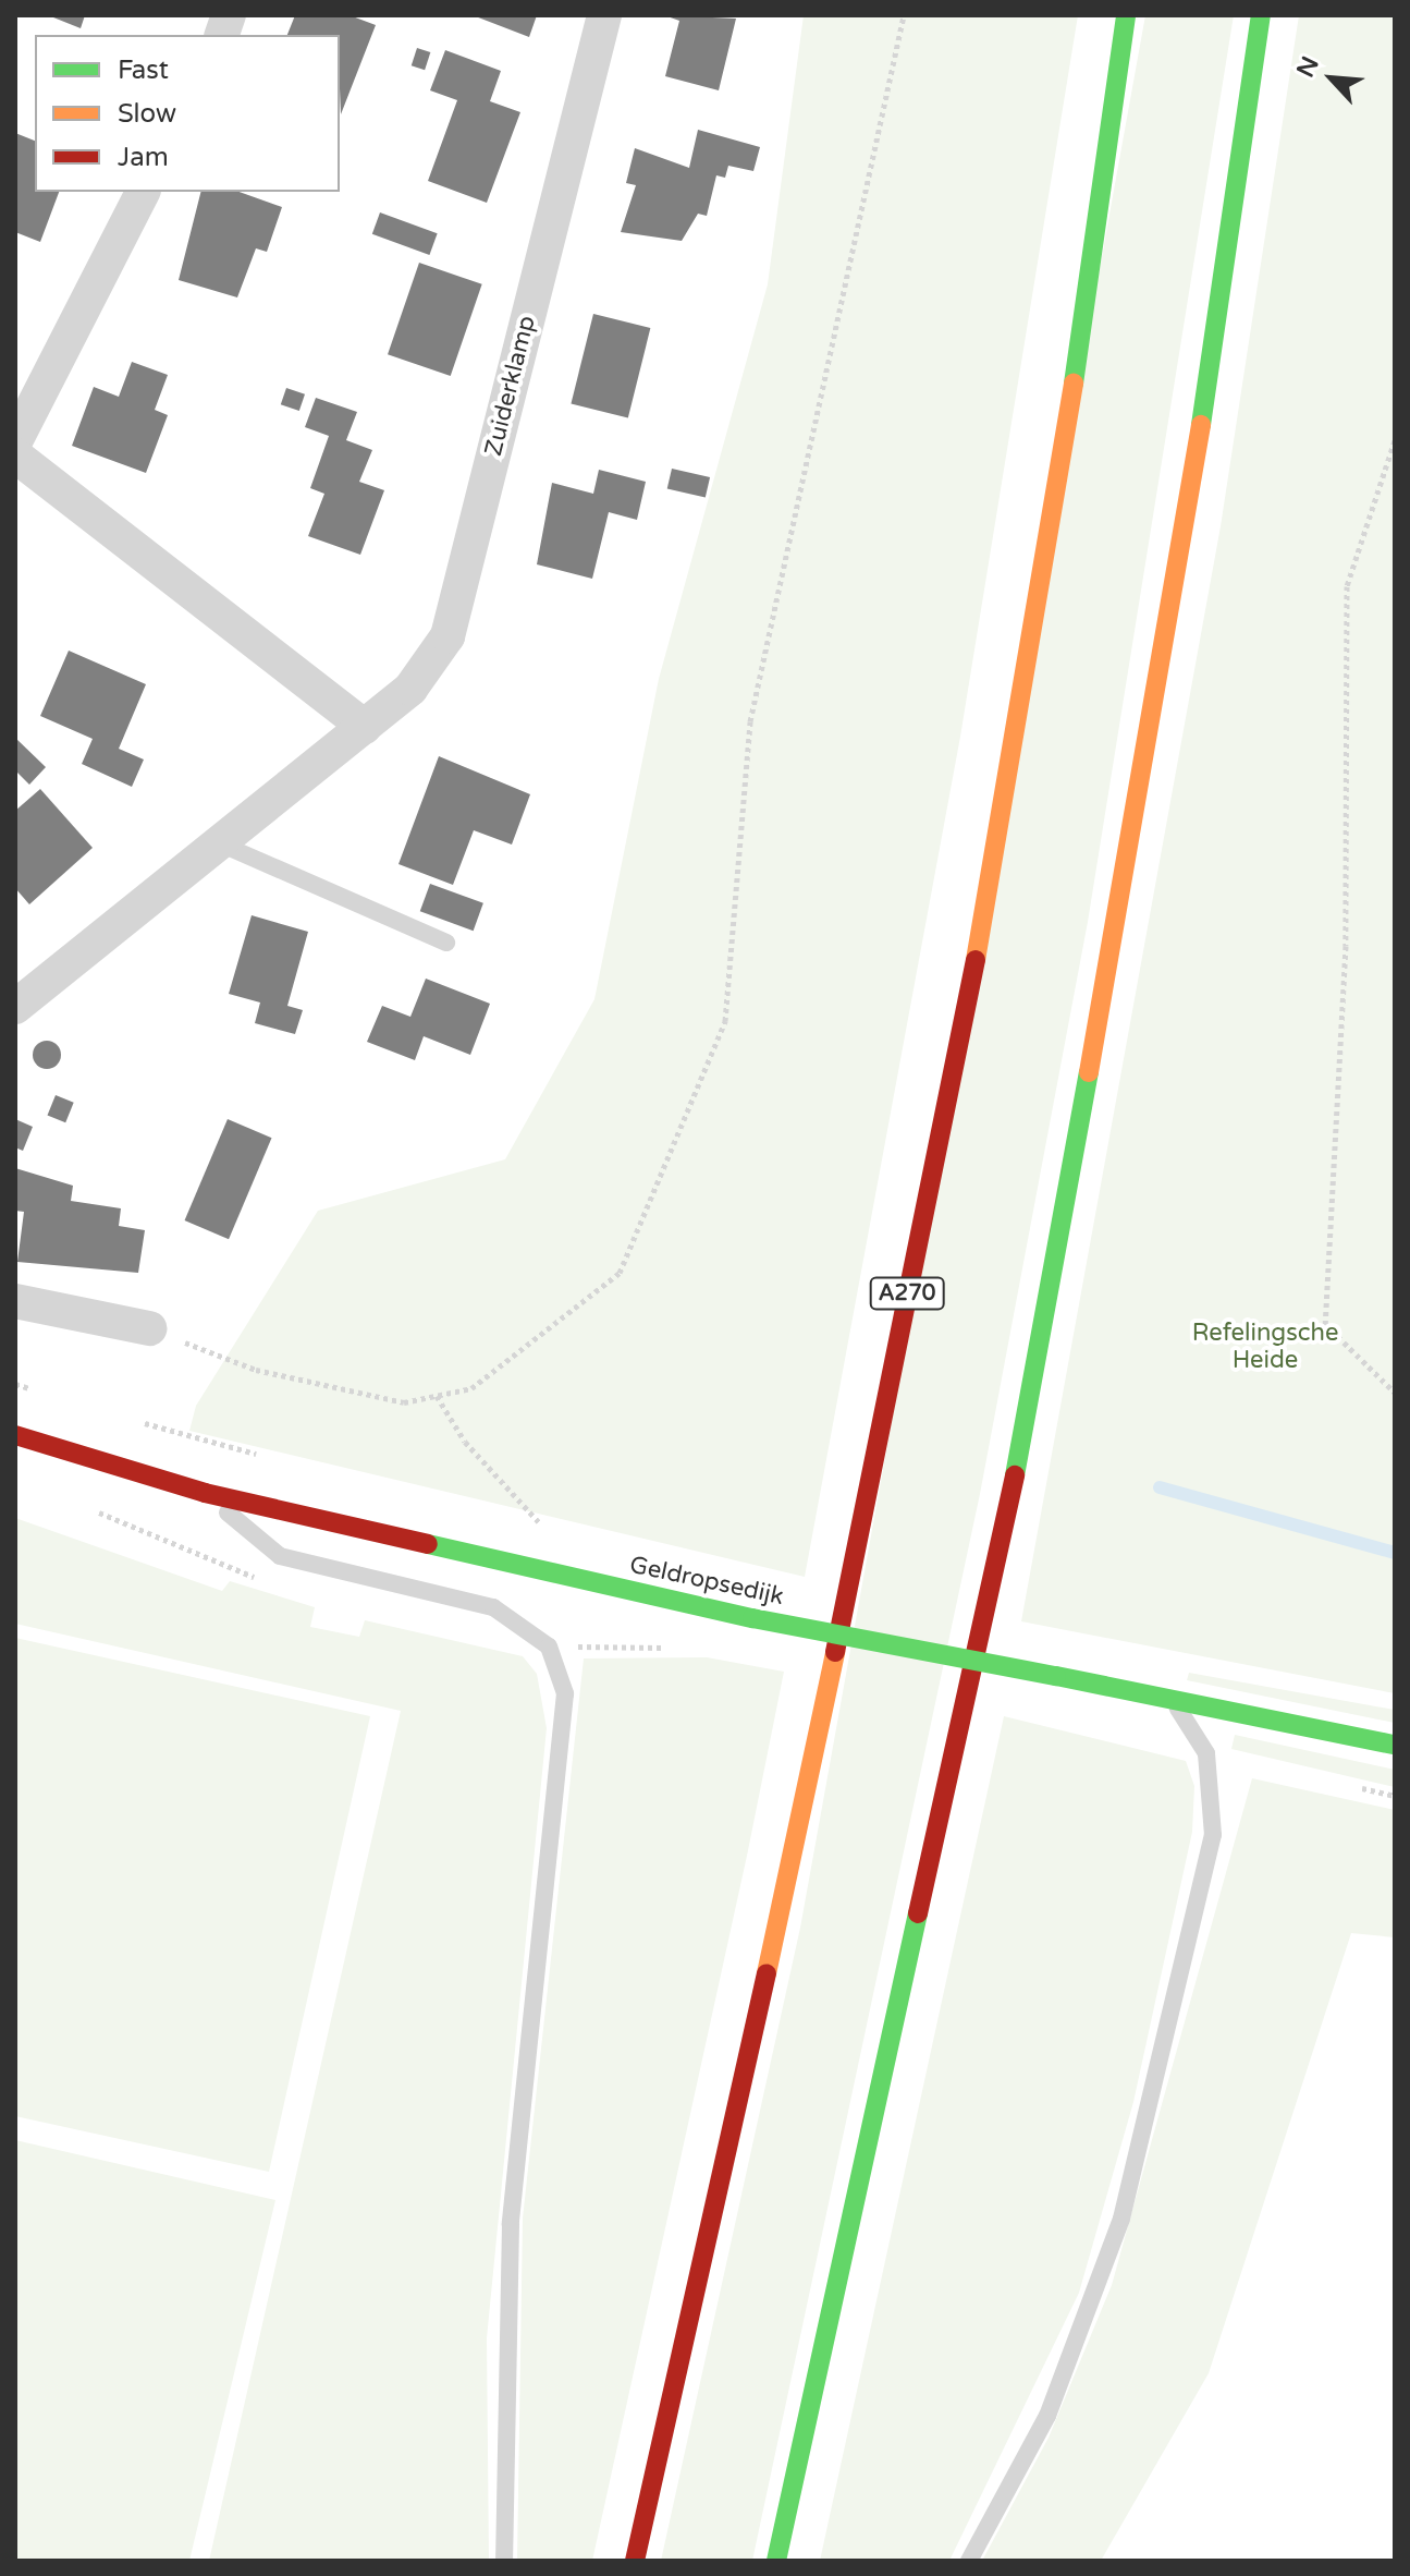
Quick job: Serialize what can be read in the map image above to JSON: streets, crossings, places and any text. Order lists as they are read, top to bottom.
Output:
{
  "streets": {
    "main road": ["A270", "Geldropsedijk"],
    "street": ["Zuiderklamp"]
  },
  "parks": ["Refelingsche Heide"],
  "legend": ["Fast", "Slow", "Jam"],
  "north": "top left"
}
